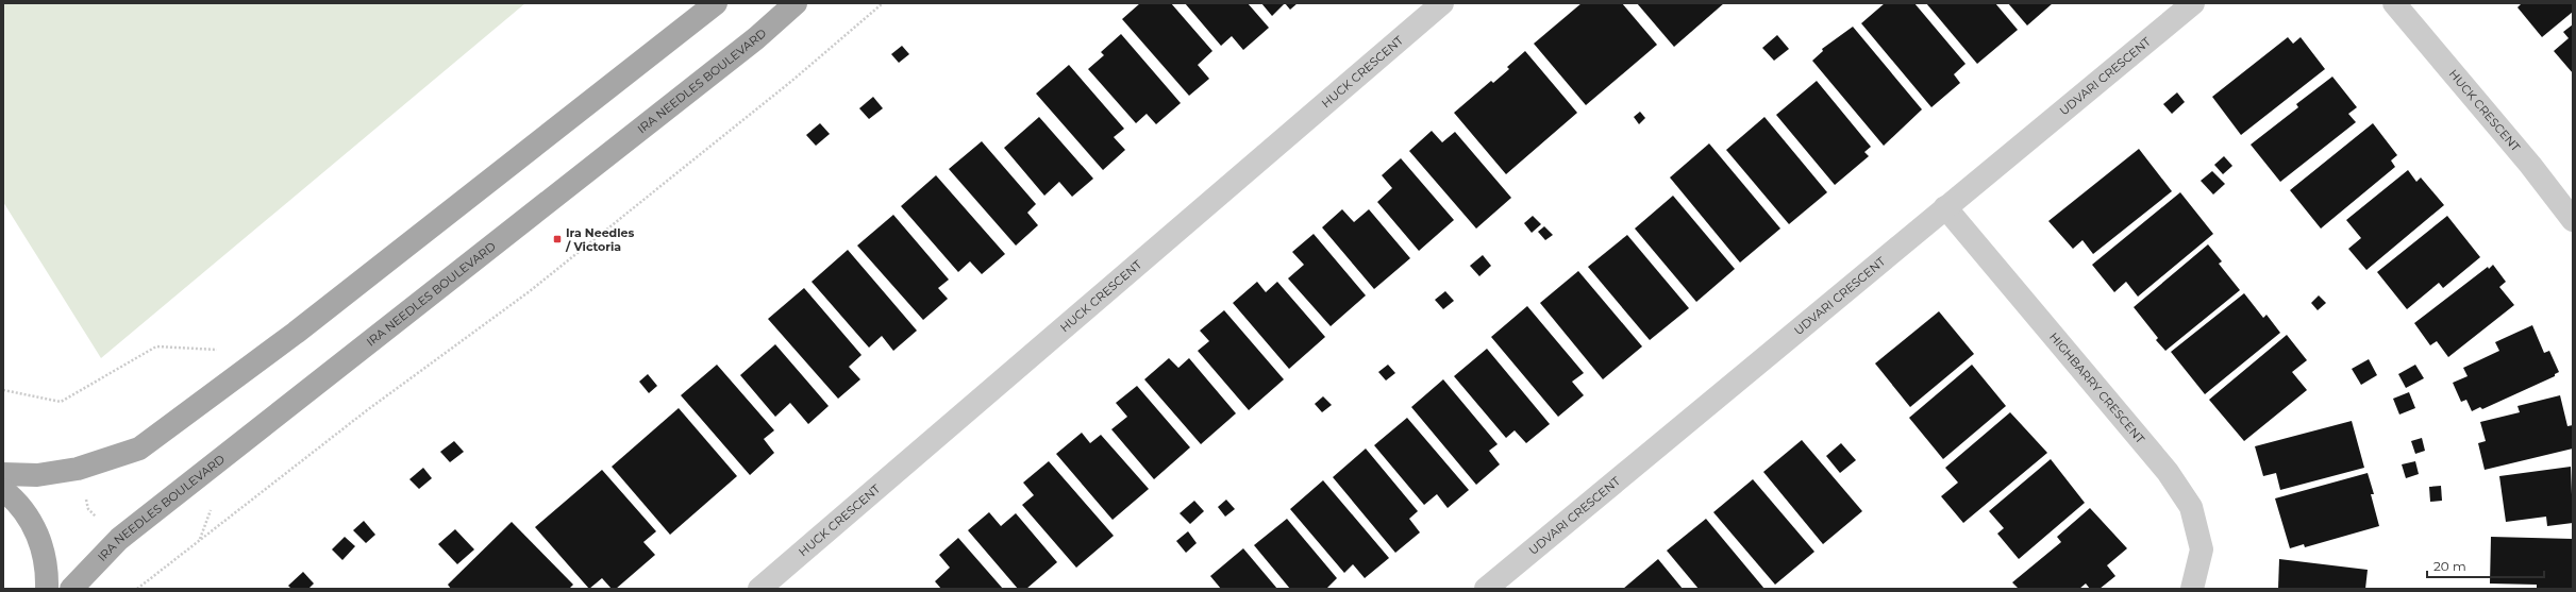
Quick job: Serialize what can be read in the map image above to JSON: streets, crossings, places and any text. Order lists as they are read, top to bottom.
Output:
{
  "streets": {
    "main road": ["IRA NEEDLES BOULEVARD"],
    "street": ["HUCK CRESCENT", "UDVARI CRESCENT", "HIGHBARRY CRESCENT"]
  },
  "crossings": [
    ["UDVARI CRESCENT", "HIGHBARRY CRESCENT"]
  ],
  "places": {
    "transit": ["Ira Needles / Victoria"]
  },
  "scale_bar": "20 m"
}
